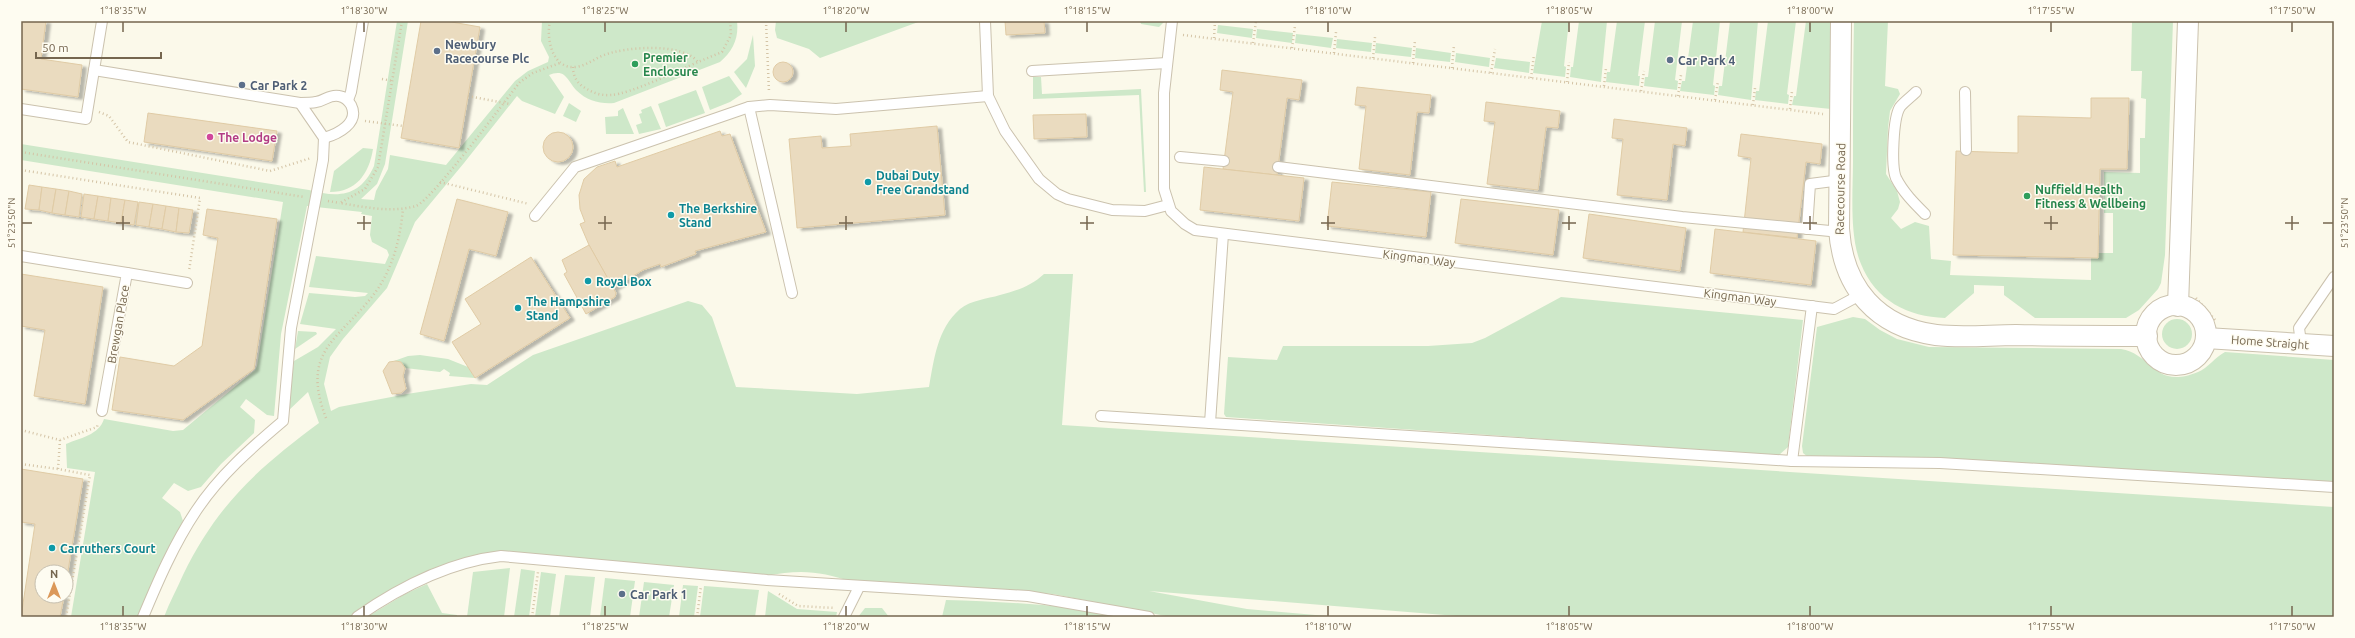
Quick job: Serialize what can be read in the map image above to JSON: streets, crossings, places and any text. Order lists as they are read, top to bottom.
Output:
{
  "streets": {
    "street": ["Racecourse Road", "Home Straight"],
    "lane": ["Kingman Way", "Brewgan Place"]
  },
  "crossings": [
    ["Racecourse Road", "Kingman Way"],
    ["Racecourse Road", "Home Straight"]
  ],
  "places": [
    "Newbury Racecourse Plc",
    "Car Park 4",
    "Premier Enclosure",
    "Car Park 2",
    "The Lodge",
    "Dubai Duty Free Grandstand",
    "Nuffield Health Fitness & Wellbeing",
    "The Berkshire Stand",
    "Royal Box",
    "The Hampshire Stand",
    "Carruthers Court",
    "Car Park 1"
  ],
  "scale_bar": "50 m",
  "north": "top",
  "coordinates": [
    "1°18'35\"W",
    "1°18'30\"W",
    "1°18'25\"W",
    "1°18'20\"W",
    "1°18'15\"W",
    "1°18'10\"W",
    "1°18'05\"W",
    "1°18'00\"W",
    "1°17'55\"W",
    "1°17'50\"W",
    "51°23'50\"N"
  ]
}
